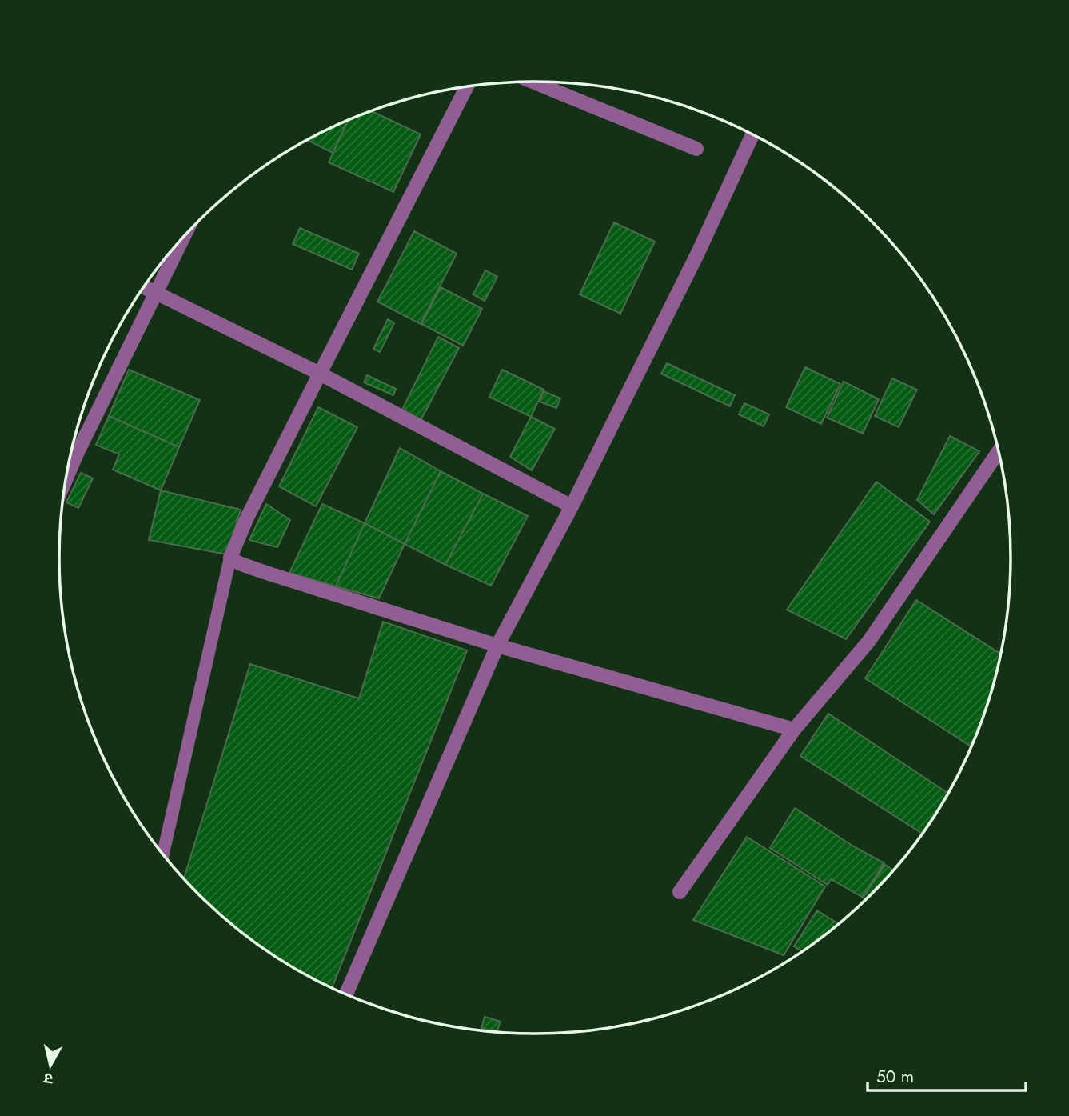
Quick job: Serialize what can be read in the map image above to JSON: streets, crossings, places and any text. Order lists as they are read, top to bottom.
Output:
{
  "scale_bar": "50 m",
  "north": "bottom"
}
